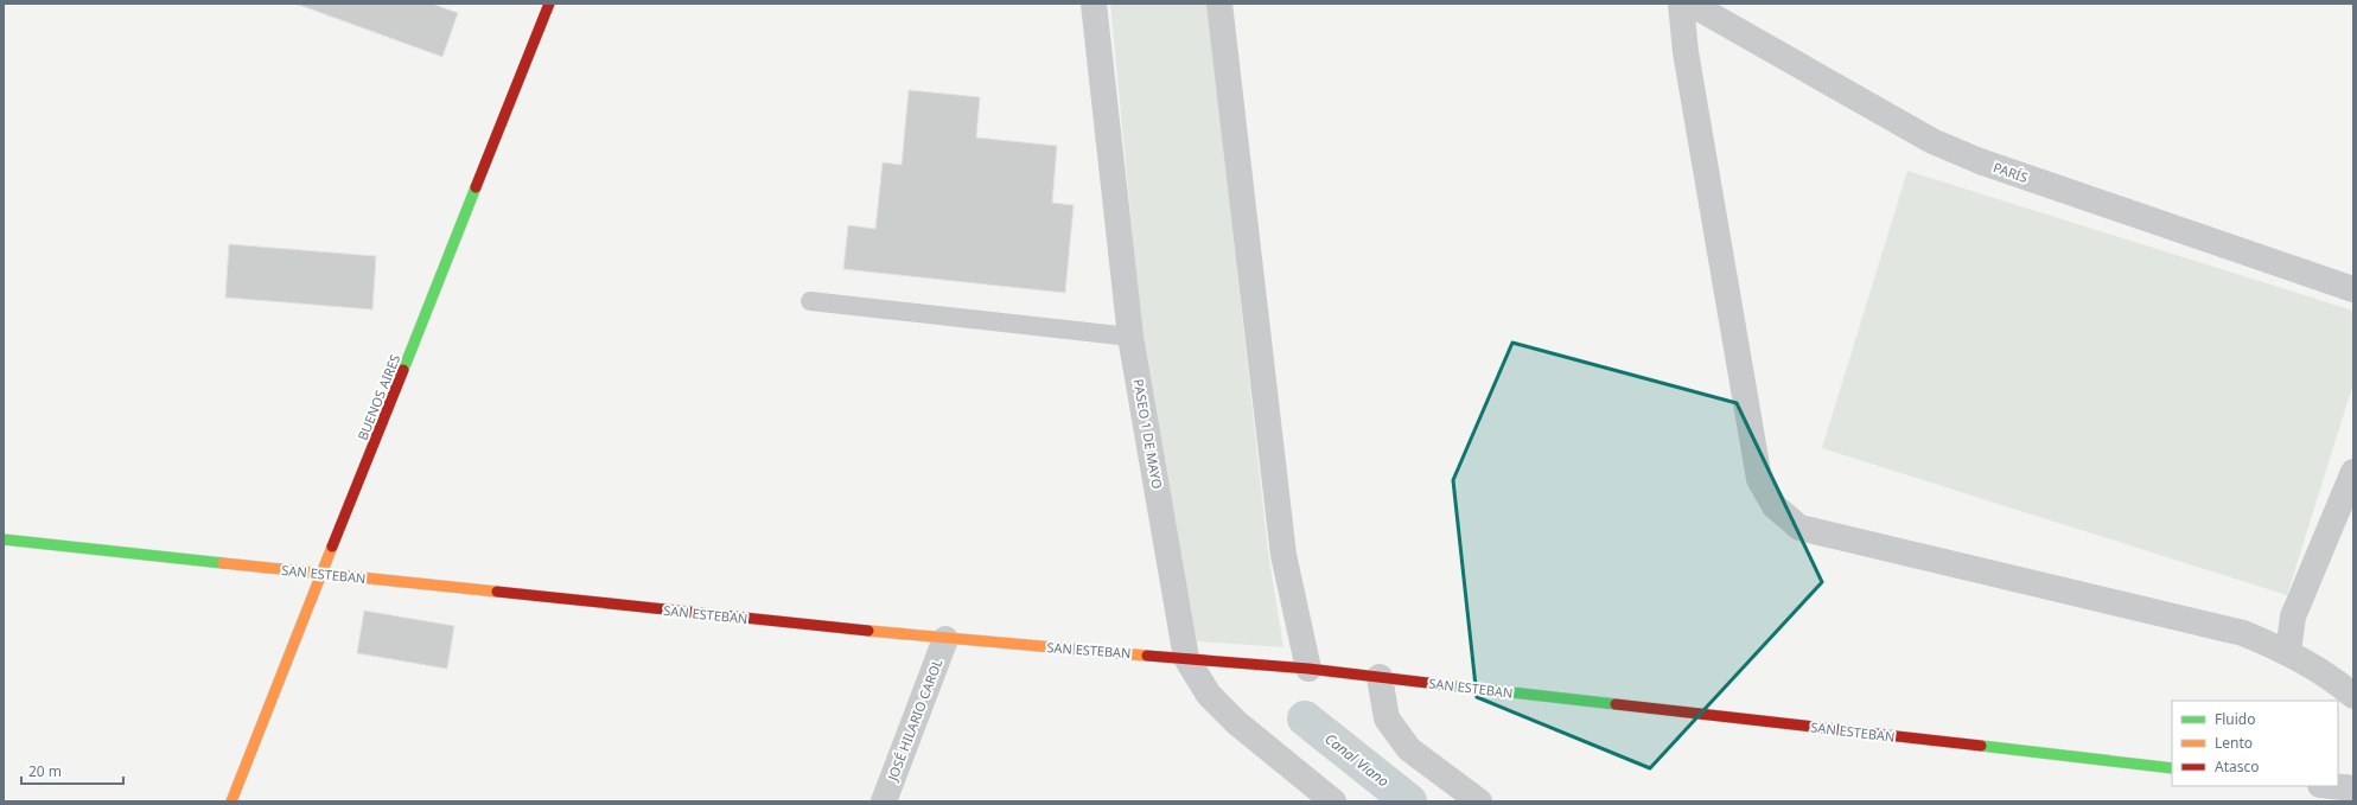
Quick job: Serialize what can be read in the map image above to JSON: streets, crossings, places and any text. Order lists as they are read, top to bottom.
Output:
{
  "streets": {
    "street": [
      "PARÍS",
      "BUENOS AIRES",
      "PASEO 1 DE MAYO",
      "SAN ESTEBAN",
      "JOSÉ HILARIO CAROL"
    ]
  },
  "crossings": [
    ["BUENOS AIRES", "SAN ESTEBAN"],
    ["PASEO 1 DE MAYO", "SAN ESTEBAN"],
    ["SAN ESTEBAN", "JOSÉ HILARIO CAROL"]
  ],
  "water": ["Canal Viano"],
  "legend": ["Fluido", "Lento", "Atasco"],
  "scale_bar": "20 m"
}
